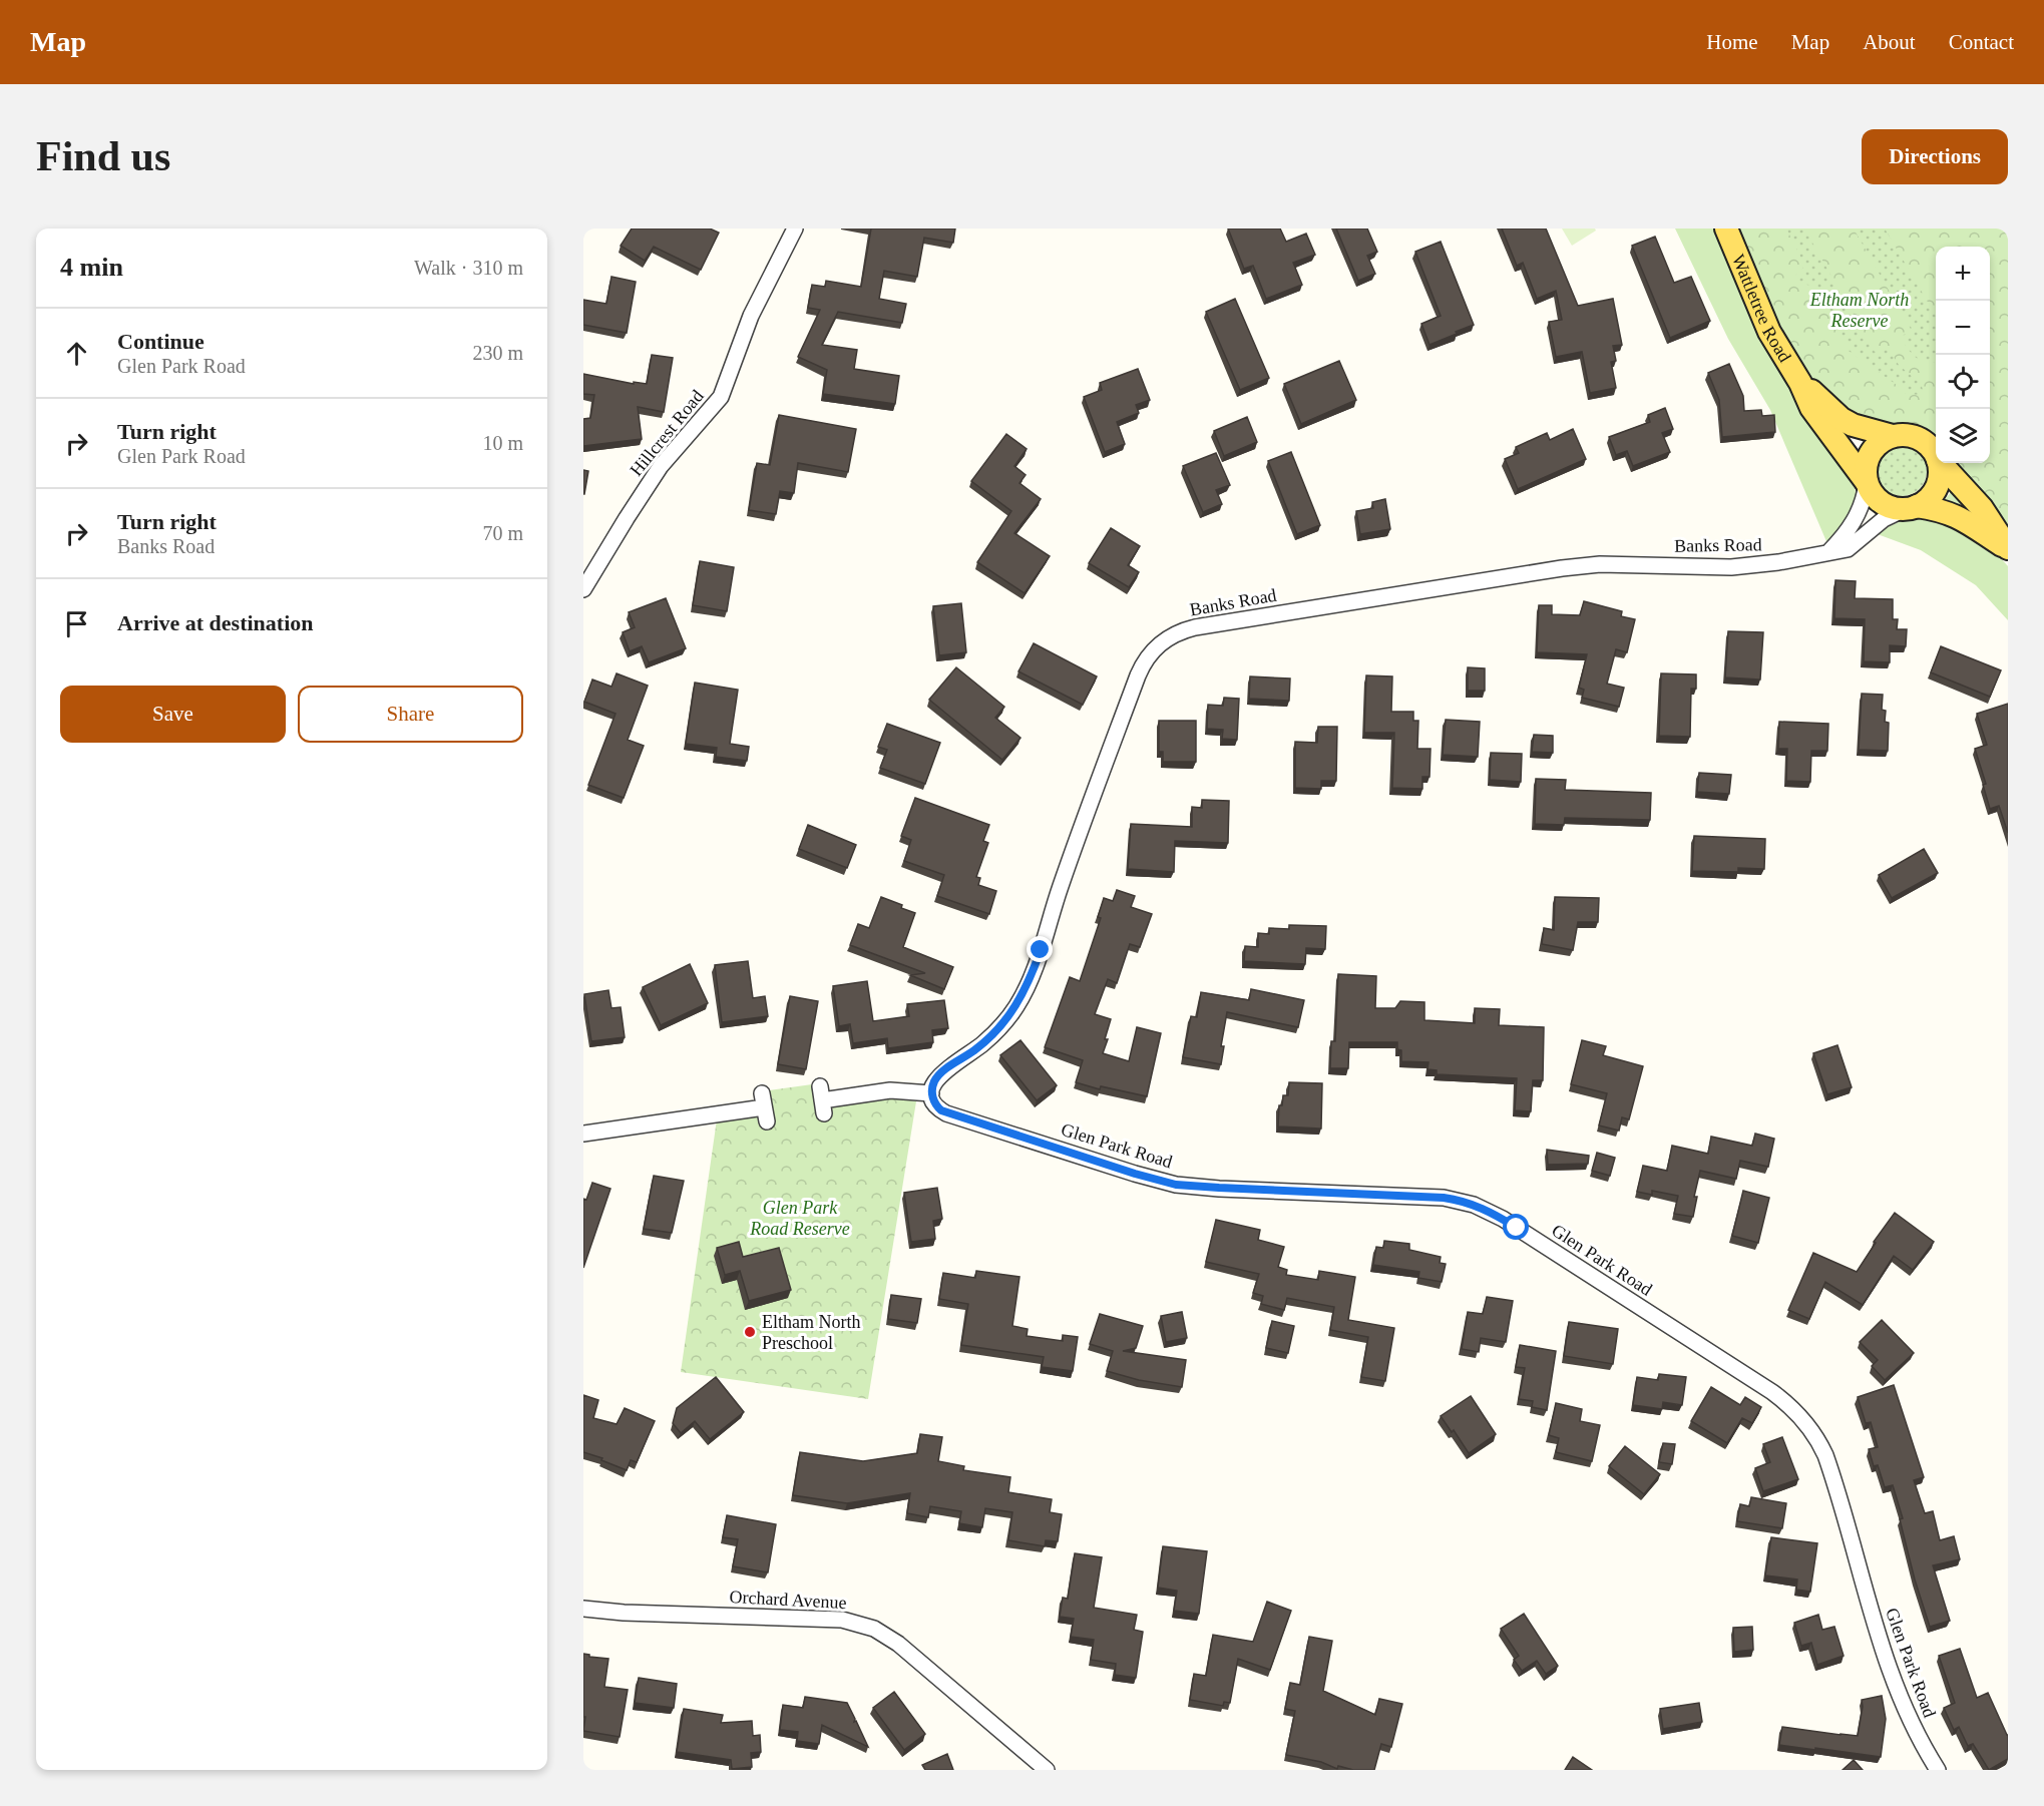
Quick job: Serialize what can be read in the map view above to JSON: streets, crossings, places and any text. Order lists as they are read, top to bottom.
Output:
{
  "streets": {
    "main road": ["Wattletree Road"],
    "street": [
      "Hillcrest Road",
      "Banks Road",
      "Glen Park Road",
      "Orchard Avenue"
    ]
  },
  "crossings": [
    ["Banks Road", "Glen Park Road"]
  ],
  "parks": ["Eltham North Reserve", "Glen Park Road Reserve"],
  "places": ["Eltham North Preschool"],
  "page": {
    "header": "Map",
    "nav": [
      "Home",
      "Map",
      "About",
      "Contact"
    ],
    "buttons": [
      "Directions",
      ["Save", "Share"]
    ],
    "title": "Find us",
    "heading": ["4 min", "Walk · 310 m"],
    "map_buttons": ["+", "−"],
    "list": [
      ["Continue", "Glen Park Road", "230 m"],
      ["Turn right", "Glen Park Road", "10 m"],
      ["Turn right", "Banks Road", "70 m"],
      "Arrive at destination"
    ]
  }
}
